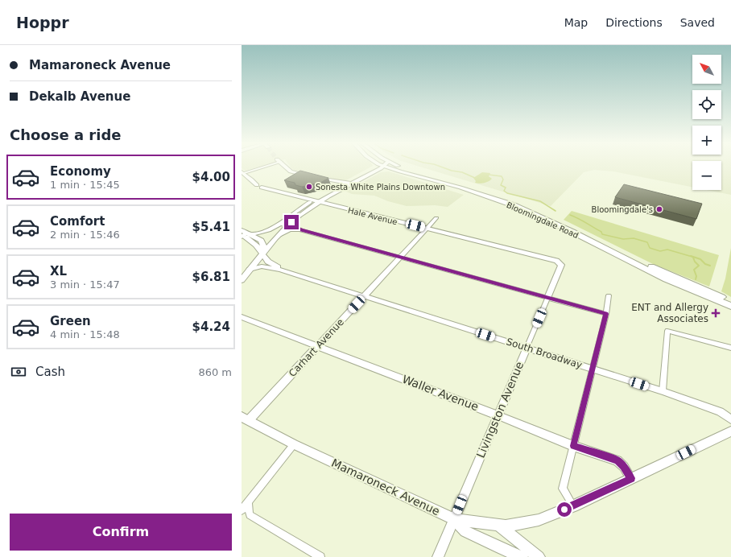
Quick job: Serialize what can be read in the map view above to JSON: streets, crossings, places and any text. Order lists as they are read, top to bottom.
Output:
{
  "streets": {
    "main road": ["Bloomingdale Road", "South Broadway", "Mamaroneck Avenue"],
    "street": [
      "Hale Avenue",
      "Carhart Avenue",
      "Waller Avenue",
      "Livingston Avenue"
    ]
  },
  "crossings": [
    ["Hale Avenue", "Carhart Avenue"],
    ["Hale Avenue", "Livingston Avenue"],
    ["Carhart Avenue", "South Broadway"],
    ["Carhart Avenue", "Waller Avenue"],
    ["Carhart Avenue", "Mamaroneck Avenue"],
    ["South Broadway", "Livingston Avenue"],
    ["Waller Avenue", "Livingston Avenue"],
    ["Waller Avenue", "Mamaroneck Avenue"],
    ["Livingston Avenue", "Mamaroneck Avenue"]
  ],
  "places": {
    "other": ["Sonesta White Plains Downtown", "Bloomingdale's"],
    "health": ["ENT and Allergy Associates"]
  },
  "north": "top left",
  "page": {
    "header": "Hoppr",
    "nav": ["Map", "Directions", "Saved"],
    "banner": ["Mamaroneck Avenue", "Dekalb Avenue"],
    "map_buttons": ["+", "−"],
    "heading": "Choose a ride",
    "list": [
      {
        "name": "Economy",
        "note": "1 min · 15:45",
        "value": "$4.00"
      },
      {
        "name": "Comfort",
        "note": "2 min · 15:46",
        "value": "$5.41"
      },
      {
        "name": "XL",
        "note": "3 min · 15:47",
        "value": "$6.81"
      },
      {
        "name": "Green",
        "note": "4 min · 15:48",
        "value": "$4.24"
      }
    ],
    "pay": ["Cash", "860 m"],
    "buttons": "Confirm"
  }
}
